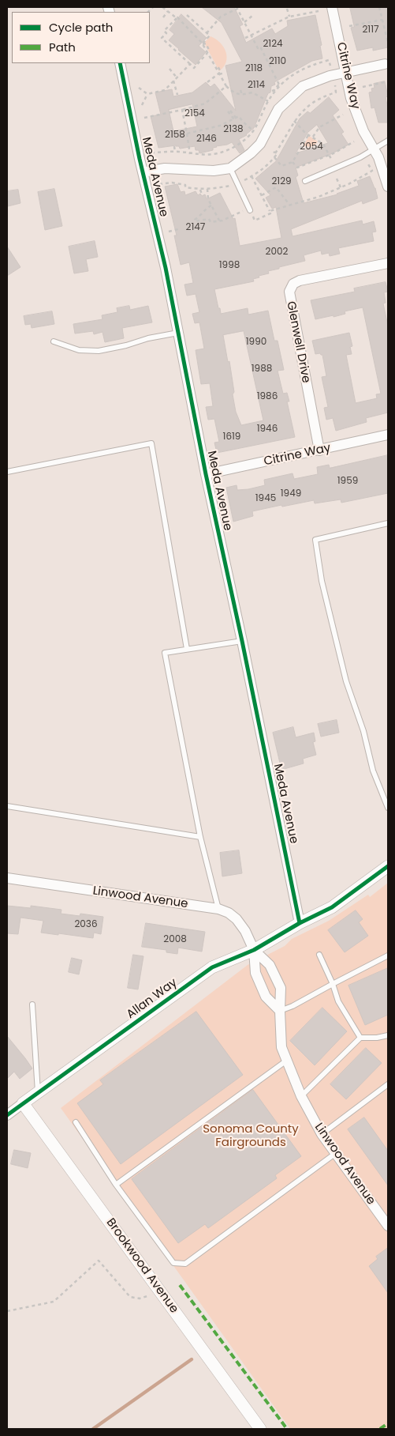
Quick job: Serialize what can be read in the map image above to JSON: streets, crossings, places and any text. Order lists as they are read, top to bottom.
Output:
{
  "streets": {
    "street": [
      "Citrine Way",
      "Meda Avenue",
      "Glenwell Drive",
      "Linwood Avenue",
      "Allan Way",
      "Brookwood Avenue"
    ]
  },
  "crossings": [
    ["Citrine Way", "Meda Avenue"],
    ["Citrine Way", "Glenwell Drive"],
    ["Meda Avenue", "Allan Way"],
    ["Linwood Avenue", "Allan Way"],
    ["Allan Way", "Brookwood Avenue"]
  ],
  "parks": ["Sonoma County Fairgrounds"],
  "house_numbers": [
    "2117",
    "2124",
    "2110",
    "2118",
    "2114",
    "2154",
    "2138",
    "2158",
    "2146",
    "2054",
    "2129",
    "2147",
    "2002",
    "1998",
    "1990",
    "1988",
    "1986",
    "1946",
    "1619",
    "1959",
    "1949",
    "1945",
    "2036",
    "2008"
  ],
  "legend": ["Cycle path", "Path"]
}
